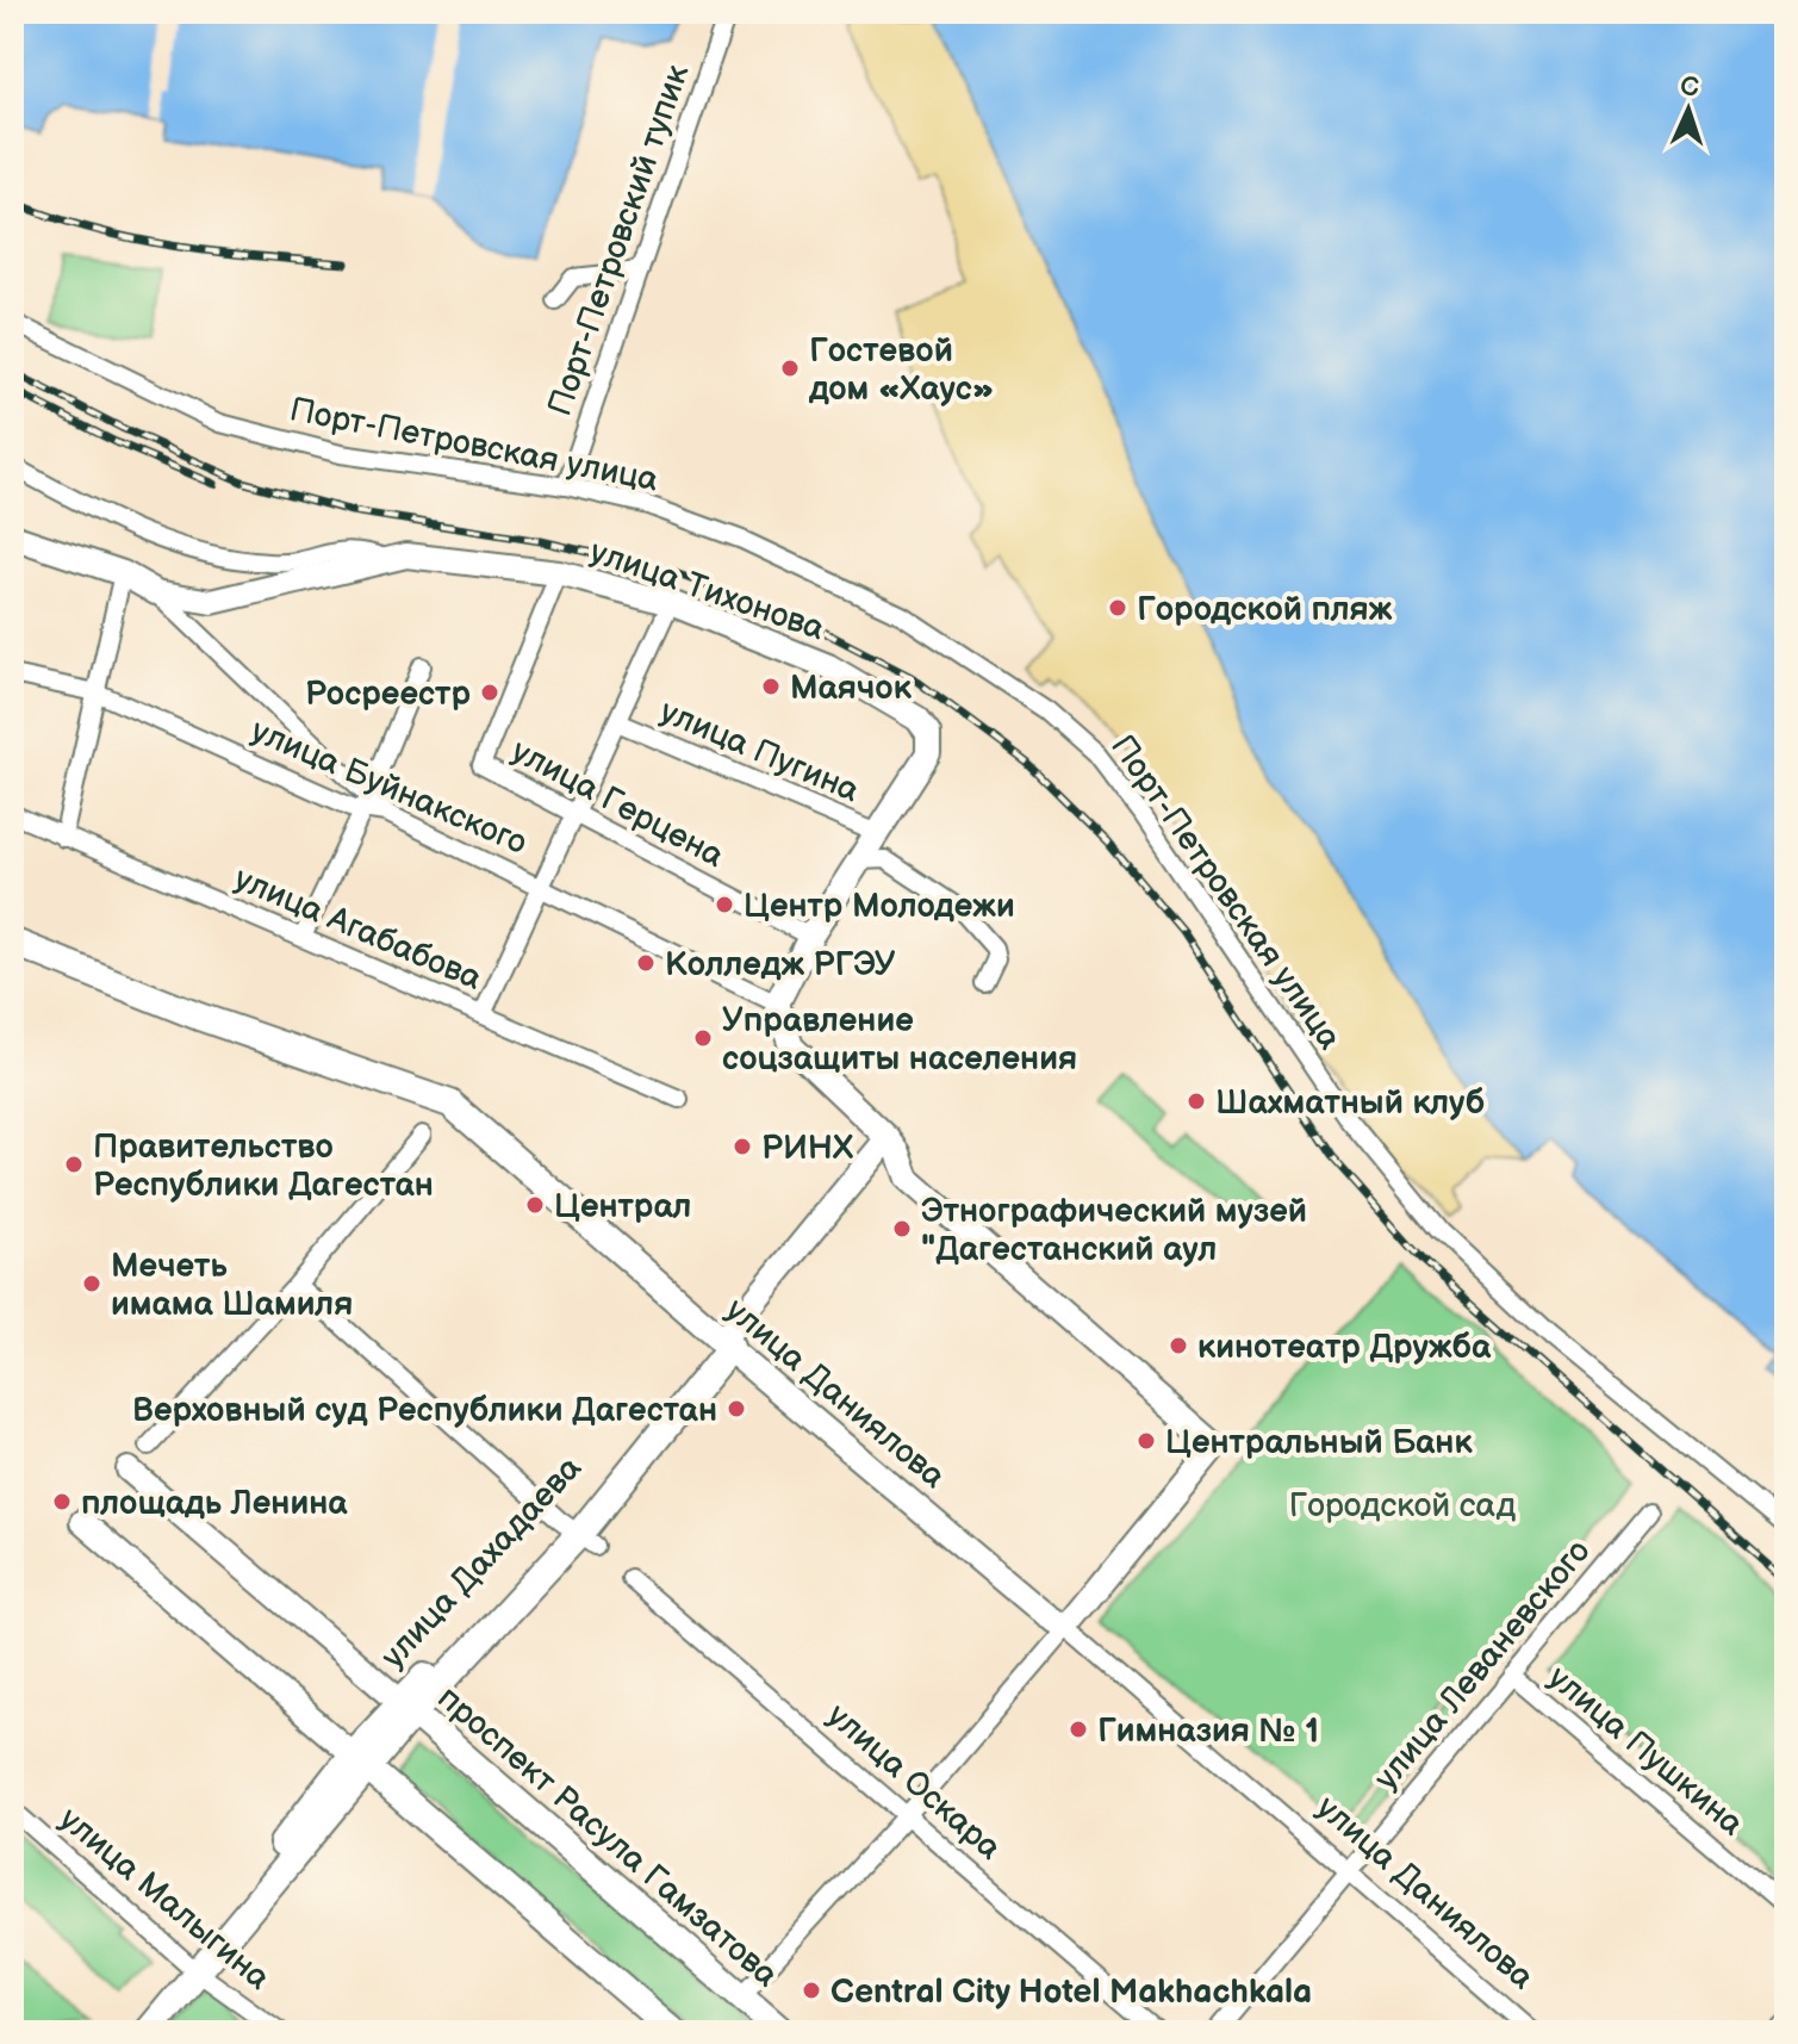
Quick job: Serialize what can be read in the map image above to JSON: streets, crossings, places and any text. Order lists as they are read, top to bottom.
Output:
{
  "streets": {
    "main road": ["улица Даниялова", "улица Дахадаева", "проспект Расула Гамзатова"],
    "street": [
      "Порт-Петровский тупик",
      "Порт-Петровская улица",
      "улица Тихонова",
      "улица Пугина",
      "улица Буйнакского",
      "улица Герцена",
      "улица Агабабова",
      "улица Леваневского",
      "улица Пушкина",
      "улица Оскара",
      "улица Малыгина"
    ]
  },
  "crossings": [
    ["Порт-Петровский тупик", "Порт-Петровская улица"],
    ["улица Тихонова", "улица Пугина"],
    ["улица Тихонова", "улица Герцена"],
    ["улица Даниялова", "улица Дахадаева"],
    ["улица Даниялова", "улица Леваневского"],
    ["улица Дахадаева", "проспект Расула Гамзатова"],
    ["улица Дахадаева", "улица Малыгина"],
    ["улица Леваневского", "улица Пушкина"]
  ],
  "parks": ["Городской сад"],
  "places": [
    "Гостевой дом «Хаус»",
    "Городской пляж",
    "Маячок",
    "Росреестр",
    "Центр Молодежи",
    "Колледж РГЭУ",
    "Управление соцзащиты населения",
    "Шахматный клуб",
    "РИНХ",
    "Правительство Республики Дагестан",
    "Централ",
    "Этнографический музей \"Дагестанский аул",
    "Мечеть имама Шамиля",
    "кинотеатр Дружба",
    "Верховный суд Республики Дагестан",
    "Центральный Банк",
    "площадь Ленина",
    "Гимназия № 1",
    "Central City Hotel Makhachkala"
  ],
  "north": "top"
}
